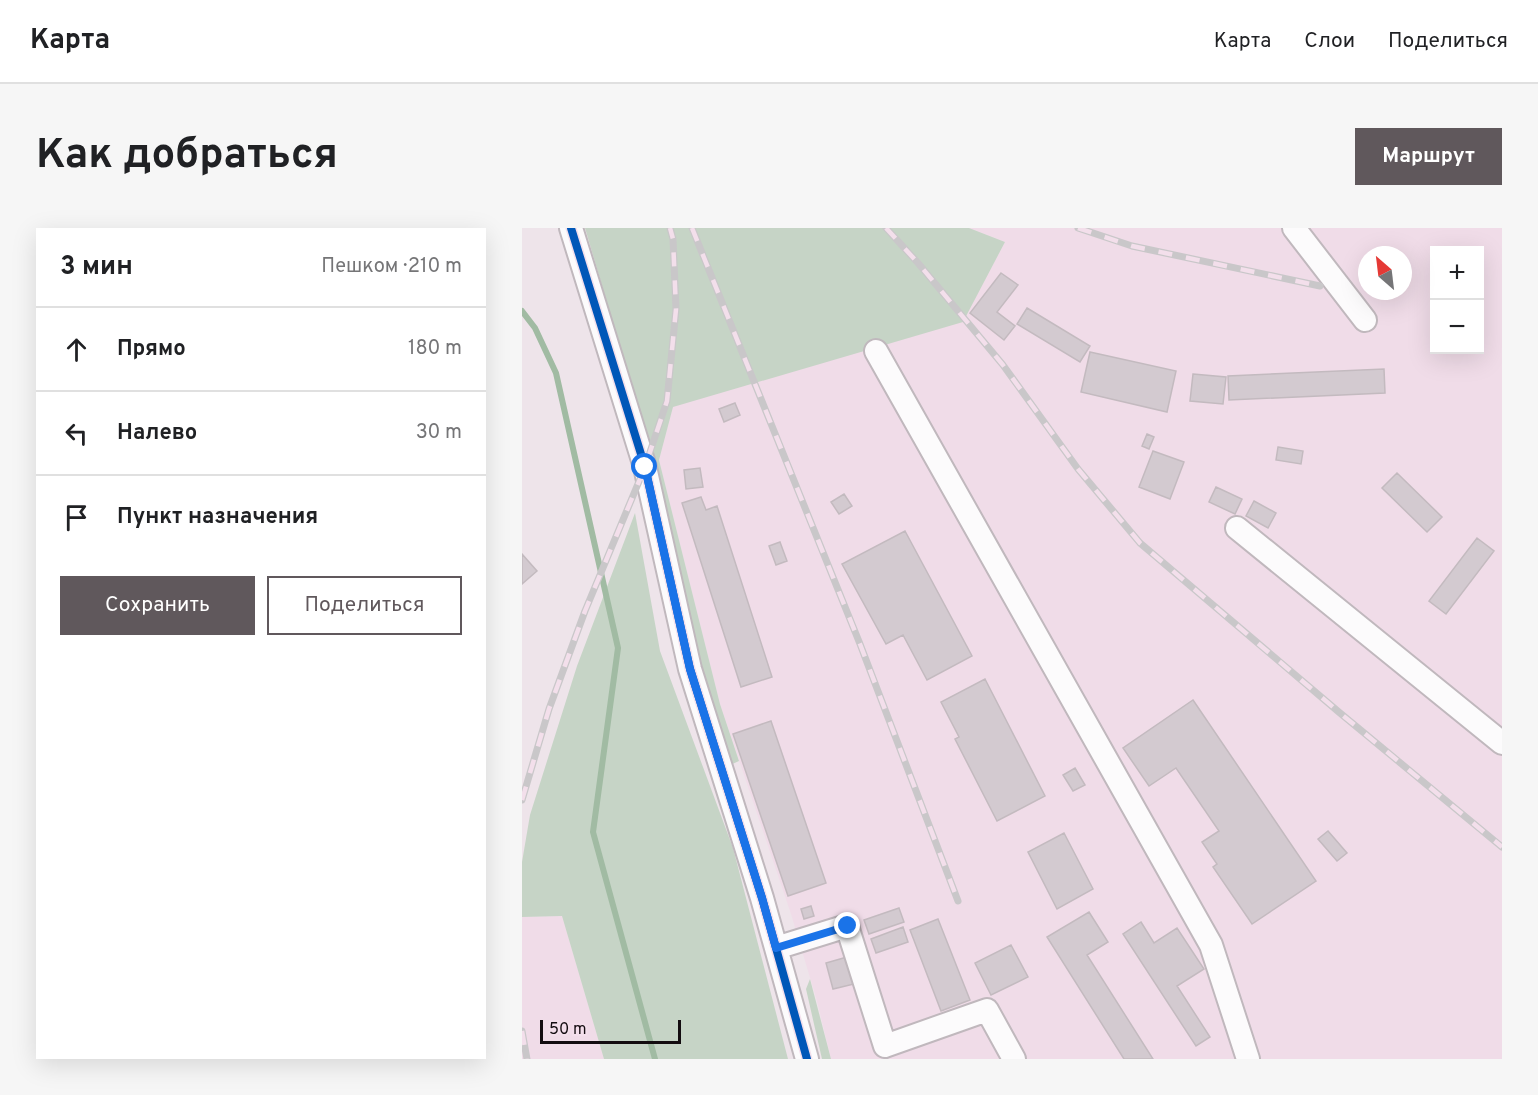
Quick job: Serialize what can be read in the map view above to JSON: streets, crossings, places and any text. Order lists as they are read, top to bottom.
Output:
{
  "scale_bar": "50 m",
  "north": "top left",
  "page": {
    "header": "Карта",
    "nav": ["Карта", "Слои", "Поделиться"],
    "buttons": [
      "Маршрут",
      ["Сохранить", "Поделиться"]
    ],
    "title": "Как добраться",
    "heading": ["3 мин", "Пешком · 210 m"],
    "map_buttons": ["+", "−"],
    "list": [
      ["Прямо", "180 m"],
      ["Налево", "30 m"],
      "Пункт назначения"
    ],
    "scale": "50 m"
  }
}
